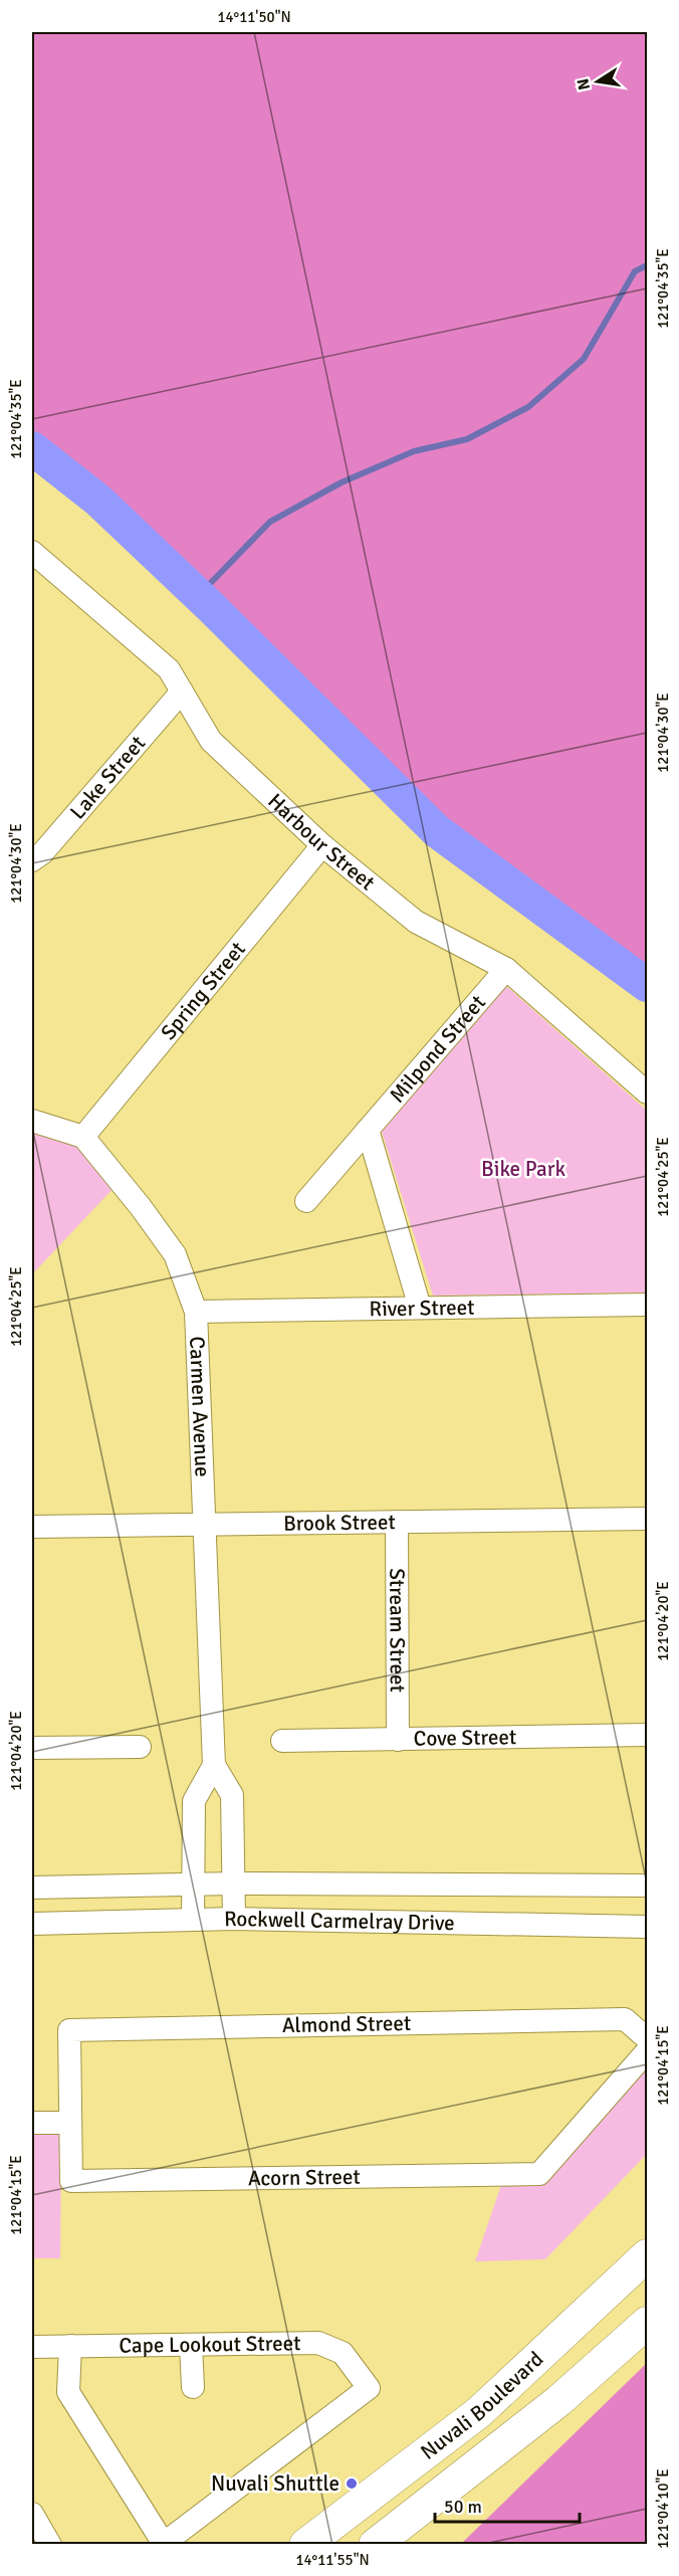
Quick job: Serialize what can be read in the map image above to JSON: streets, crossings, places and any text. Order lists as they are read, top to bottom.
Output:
{
  "streets": {
    "street": [
      "Lake Street",
      "Harbour Street",
      "Spring Street",
      "Milpond Street",
      "River Street",
      "Carmen Avenue",
      "Brook Street",
      "Stream Street",
      "Cove Street",
      "Rockwell Carmelray Drive",
      "Almond Street",
      "Acorn Street",
      "Cape Lookout Street",
      "Nuvali Boulevard"
    ]
  },
  "crossings": [
    ["Lake Street", "Harbour Street"],
    ["Harbour Street", "Spring Street"],
    ["Harbour Street", "Milpond Street"],
    ["Spring Street", "Carmen Avenue"],
    ["River Street", "Carmen Avenue"],
    ["Carmen Avenue", "Brook Street"],
    ["Carmen Avenue", "Rockwell Carmelray Drive"],
    ["Brook Street", "Stream Street"],
    ["Stream Street", "Cove Street"],
    ["Almond Street", "Acorn Street"]
  ],
  "parks": ["Bike Park"],
  "places": ["Nuvali Shuttle"],
  "scale_bar": "50 m",
  "north": "left",
  "coordinates": [
    "14°11'50\"N",
    "121°04'35\"E",
    "121°04'30\"E",
    "121°04'25\"E",
    "121°04'20\"E",
    "121°04'15\"E",
    "121°04'10\"E",
    "14°11'55\"N"
  ]
}
